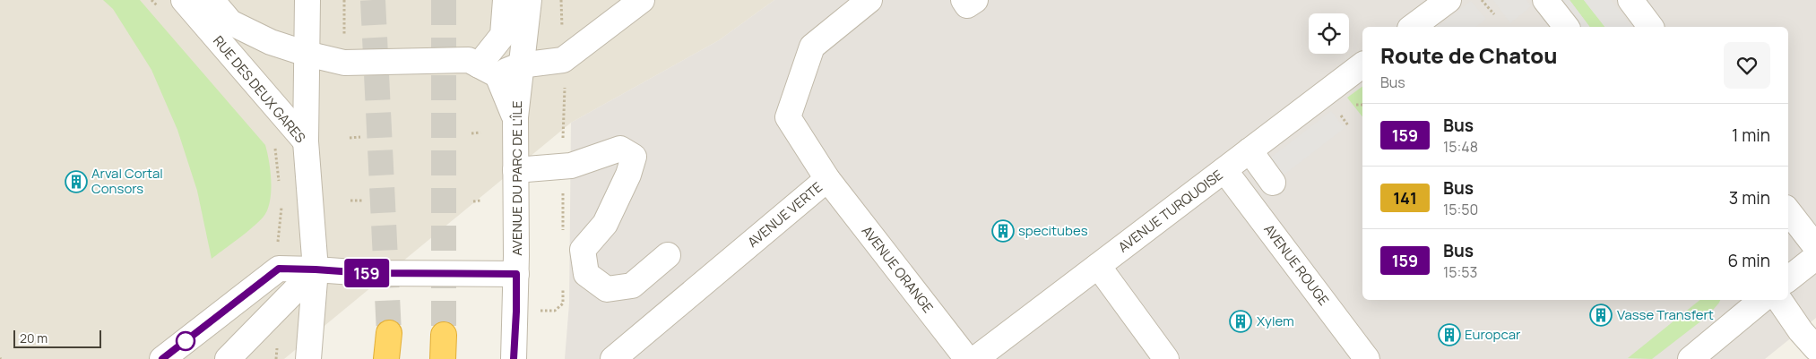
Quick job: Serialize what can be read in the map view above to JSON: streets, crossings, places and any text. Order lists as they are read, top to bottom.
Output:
{
  "streets": {
    "street": [
      "RUE DES DEUX GARES",
      "AVENUE DU PARC DE L'ÎLE",
      "AVENUE TURQUOISE",
      "AVENUE VERTE",
      "AVENUE ROUGE",
      "AVENUE ORANGE"
    ]
  },
  "crossings": [
    ["RUE DES DEUX GARES", "AVENUE DU PARC DE L'ÎLE"],
    ["AVENUE TURQUOISE", "AVENUE ROUGE"],
    ["AVENUE VERTE", "AVENUE ORANGE"]
  ],
  "places": {
    "building": [
      "Arval Cortal Consors",
      "specitubes",
      "Vasse Transfert",
      "Xylem",
      "Europcar"
    ]
  },
  "lines": ["bus line 159"],
  "scale_bar": "20 m",
  "page": {
    "on_map": "159",
    "heading": ["Route de Chatou", "Bus"],
    "list": [
      {
        "mark": "159",
        "name": "Bus",
        "note": "15:48",
        "value": "1 min"
      },
      {
        "mark": "141",
        "name": "Bus",
        "note": "15:50",
        "value": "3 min"
      },
      {
        "mark": "159",
        "name": "Bus",
        "note": "15:53",
        "value": "6 min"
      }
    ],
    "scale": "20 m"
  }
}
